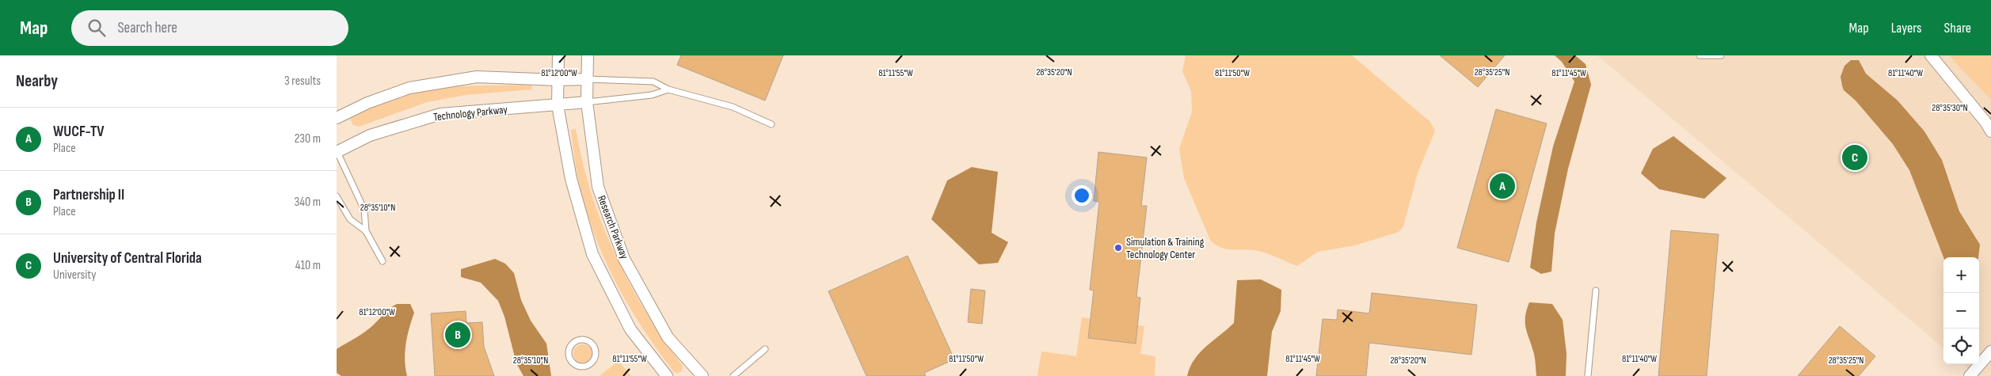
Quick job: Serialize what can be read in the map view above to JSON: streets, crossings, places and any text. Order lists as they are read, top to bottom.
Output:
{
  "streets": {
    "street": ["Technology Parkway", "Research Parkway"]
  },
  "crossings": [
    ["Technology Parkway", "Research Parkway"]
  ],
  "places": ["Simulation & Training Technology Center"],
  "page": {
    "header": "Map",
    "search": "Search here",
    "nav": ["Map", "Layers", "Share"],
    "heading": ["Nearby", "3 results"],
    "list": [
      {
        "mark": "A",
        "name": "WUCF-TV",
        "note": "Place",
        "value": "230 m"
      },
      {
        "mark": "B",
        "name": "Partnership II",
        "note": "Place",
        "value": "340 m"
      },
      {
        "mark": "C",
        "name": "University of Central Florida",
        "note": "University",
        "value": "410 m"
      }
    ],
    "pins": ["C", "A", "B"],
    "map_buttons": ["+", "−"]
  },
  "coordinates": [
    "28°35'20\"N",
    "28°35'25\"N",
    "81°12'00\"W",
    "81°11'55\"W",
    "81°11'50\"W",
    "81°11'45\"W",
    "81°11'40\"W",
    "28°35'30\"N",
    "28°35'10\"N"
  ]
}
